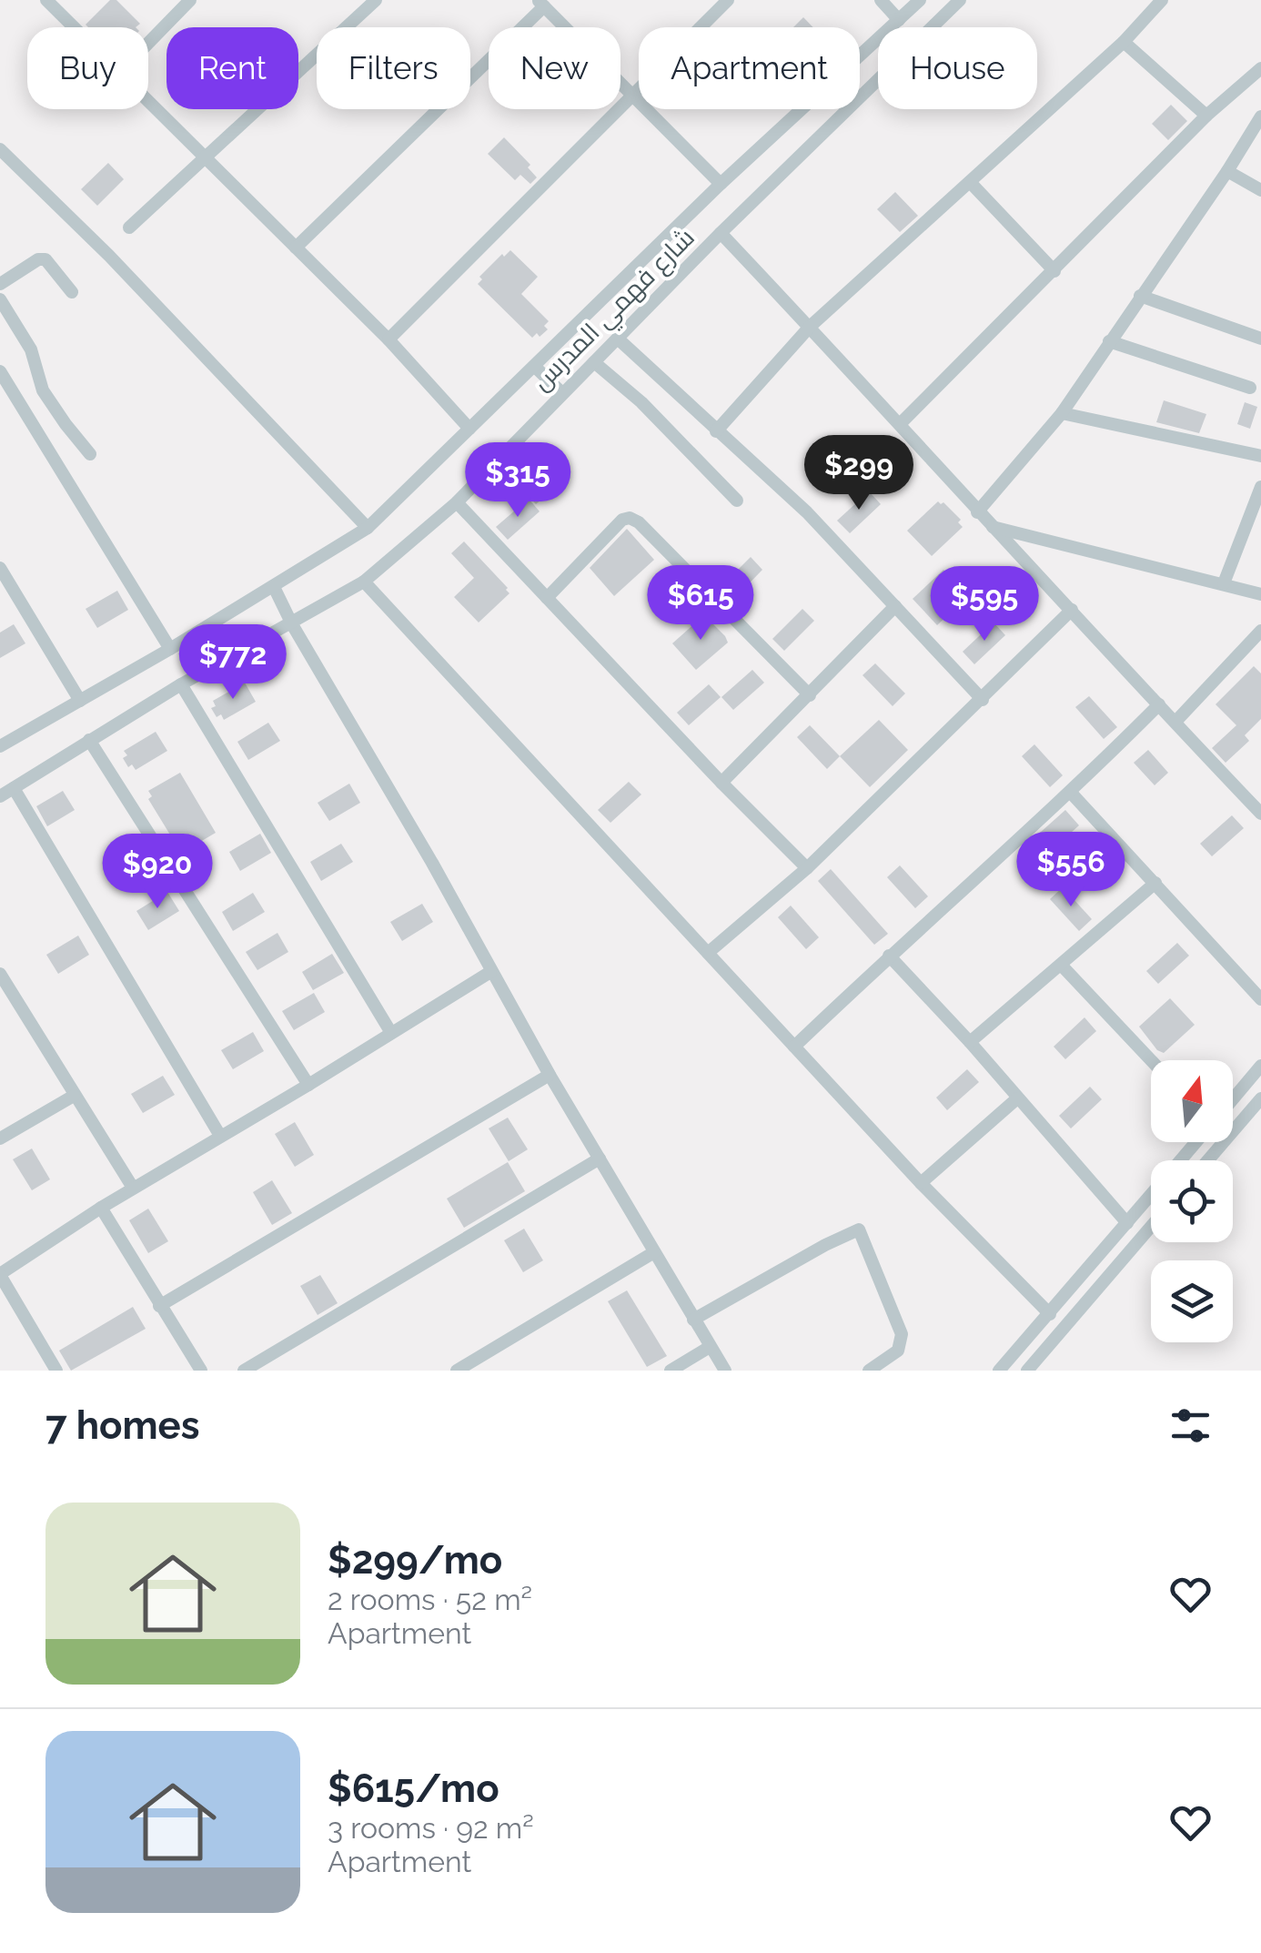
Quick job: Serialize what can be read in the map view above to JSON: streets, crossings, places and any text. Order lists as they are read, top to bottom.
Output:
{
  "streets": {
    "street": ["شارع فهمي المدرس"]
  },
  "north": "top",
  "page": {
    "chip": [
      "Buy",
      "Rent",
      "Filters",
      "New",
      "Apartment",
      "House"
    ],
    "price": [
      "$299",
      "$315",
      "$615",
      "$595",
      "$772",
      "$556",
      "$920"
    ],
    "heading": "7 homes",
    "list": [
      {
        "name": "$299/mo",
        "note": "2 rooms · 52 m² · Apartment"
      },
      {
        "name": "$615/mo",
        "note": "3 rooms · 92 m² · Apartment"
      }
    ]
  }
}
